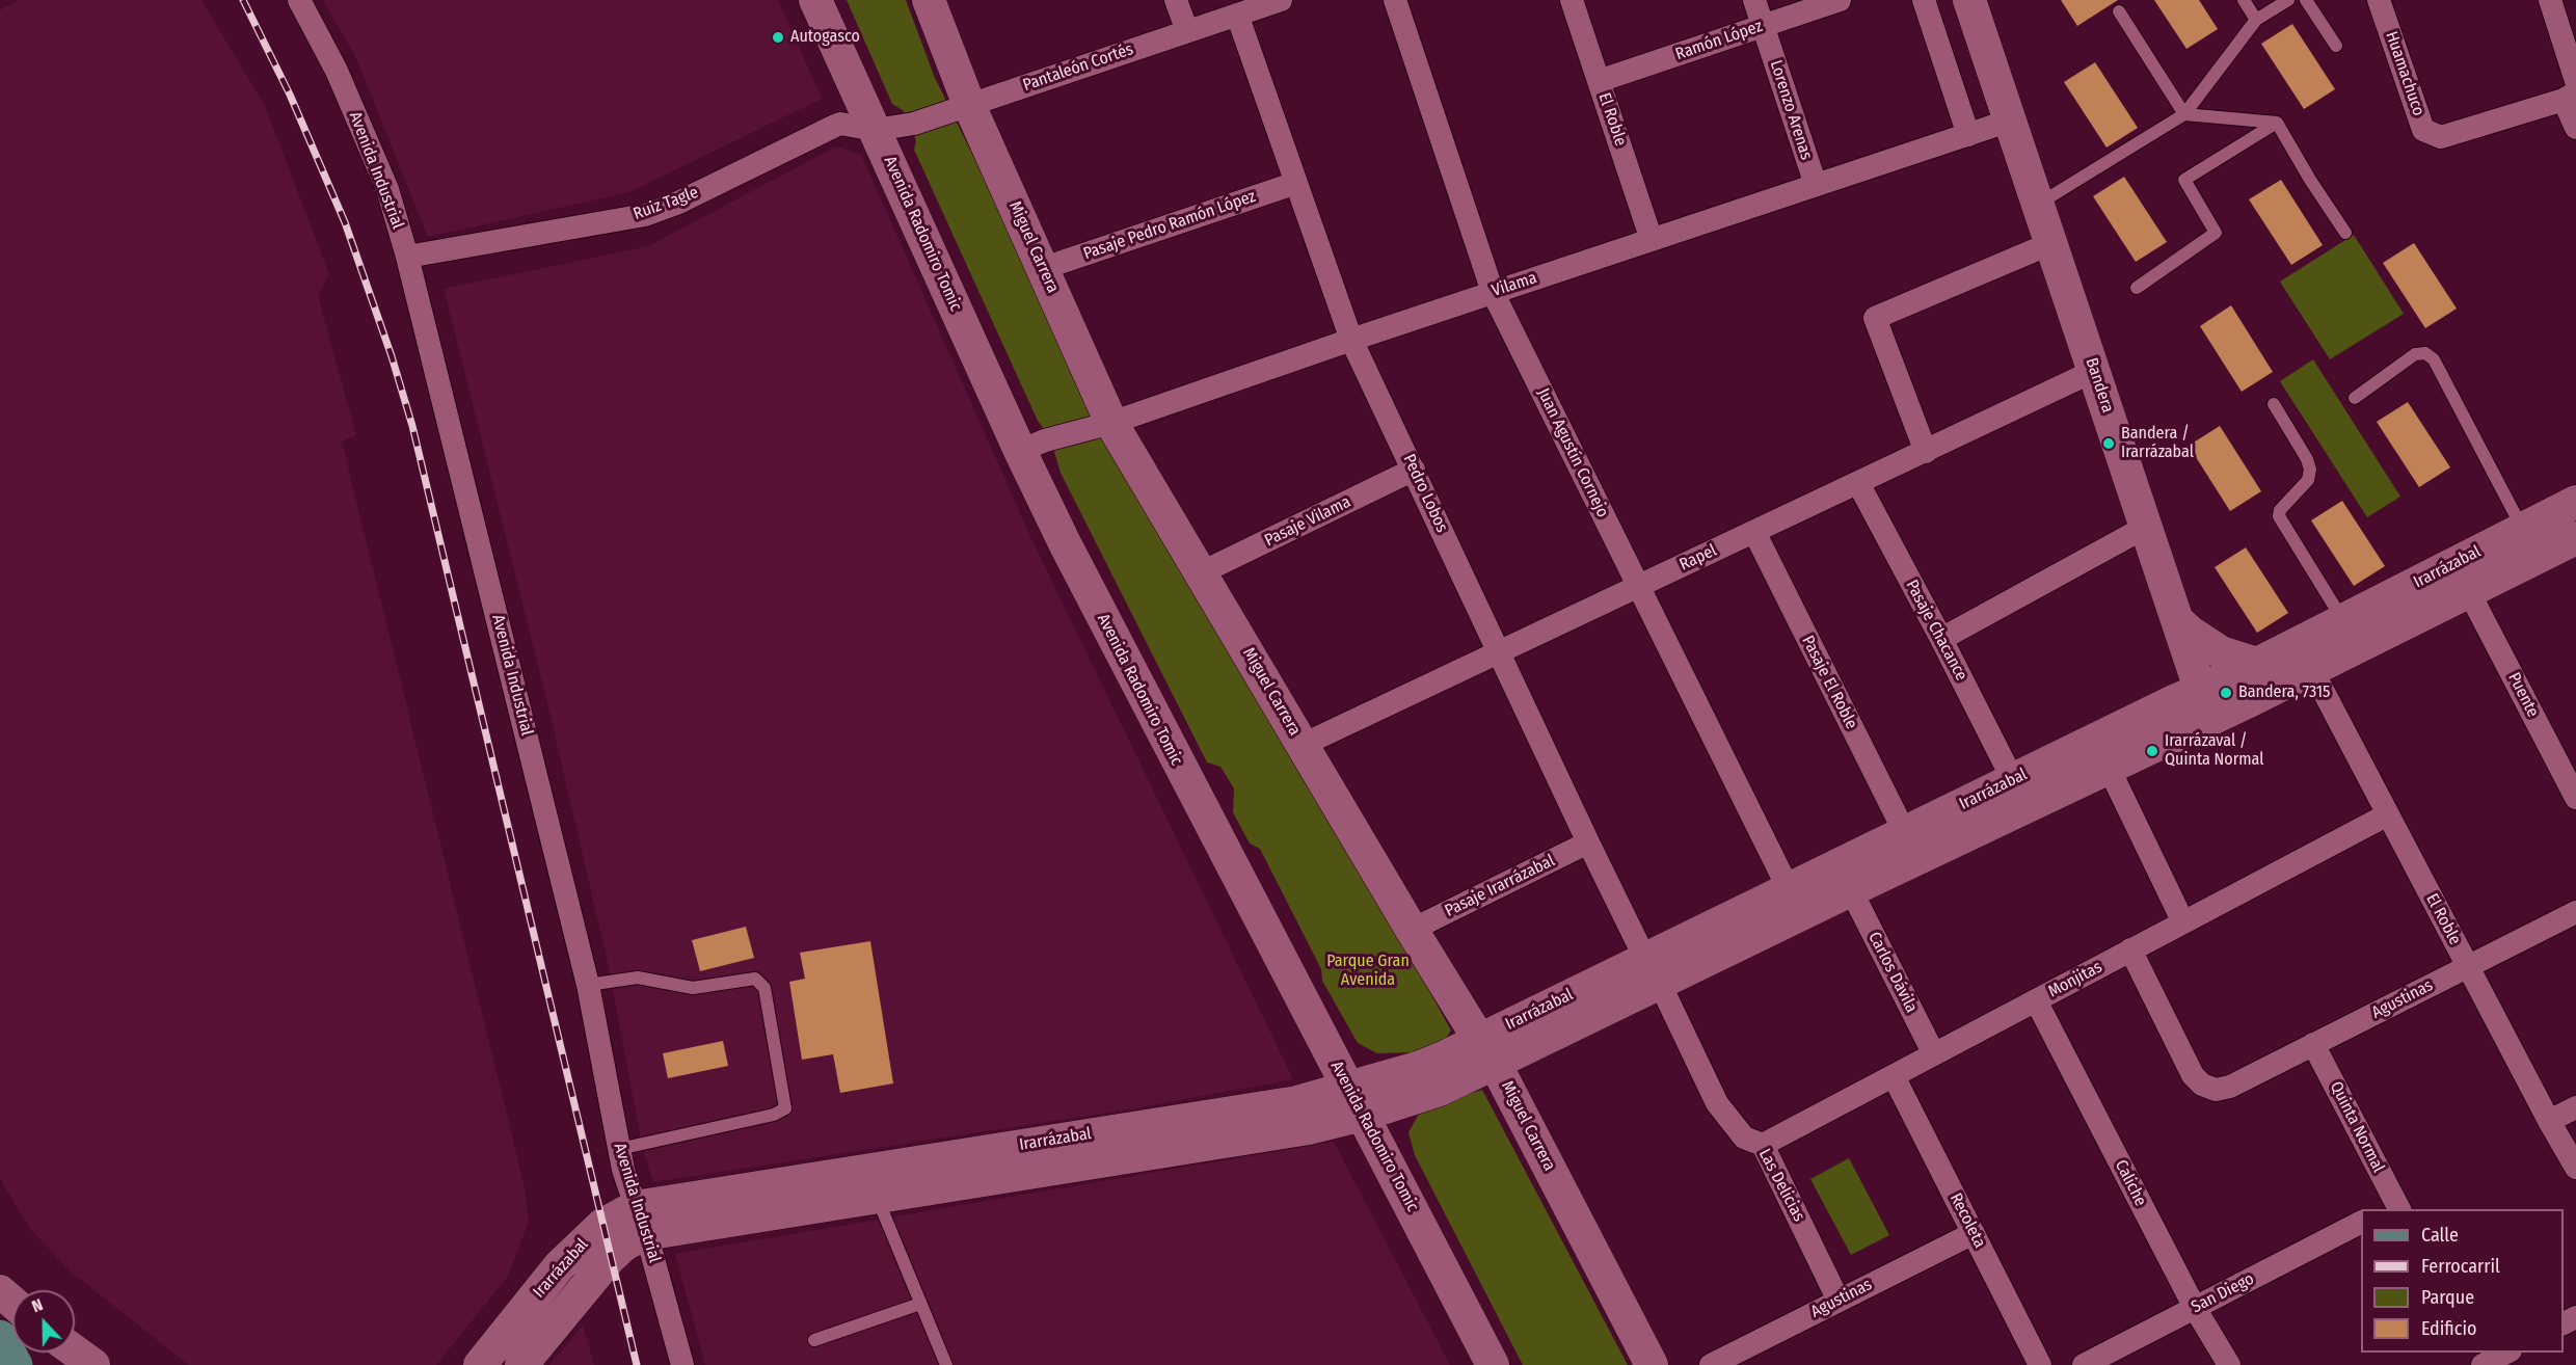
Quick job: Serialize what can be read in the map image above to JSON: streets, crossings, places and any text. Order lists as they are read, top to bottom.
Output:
{
  "streets": {
    "main road": [
      "Avenida Radomiro Tomic",
      "Miguel Carrera",
      "Bandera",
      "Irarrázabal"
    ],
    "street": [
      "Ramón López",
      "Pantaleón Cortés",
      "Huamachuco",
      "Lorenzo Arenas",
      "El Roble",
      "Avenida Industrial",
      "Ruiz Tagle",
      "Pasaje Pedro Ramón López",
      "Vilama",
      "Juan Agustín Cornejo",
      "Pedro Lobos",
      "Pasaje Vilama",
      "Rapel",
      "Pasaje Chacance",
      "Pasaje El Roble",
      "Puente",
      "Pasaje Irarrázabal",
      "Carlos Dávila",
      "Monjitas",
      "Agustinas",
      "Quinta Normal",
      "Caliche",
      "Las Delicias",
      "Recoleta",
      "San Diego"
    ]
  },
  "crossings": [
    ["Ramón López", "Lorenzo Arenas"],
    ["Ramón López", "El Roble"],
    ["Pantaleón Cortés", "Ruiz Tagle"],
    ["Pantaleón Cortés", "Avenida Radomiro Tomic"],
    ["Pantaleón Cortés", "Miguel Carrera"],
    ["Pantaleón Cortés", "Pedro Lobos"],
    ["Lorenzo Arenas", "Vilama"],
    ["El Roble", "Vilama"],
    ["El Roble", "Irarrázabal"],
    ["El Roble", "Monjitas"],
    ["El Roble", "Agustinas"],
    ["Avenida Industrial", "Ruiz Tagle"],
    ["Avenida Industrial", "Irarrázabal"],
    ["Ruiz Tagle", "Avenida Radomiro Tomic"],
    ["Pasaje Pedro Ramón López", "Miguel Carrera"],
    ["Pasaje Pedro Ramón López", "Pedro Lobos"],
    ["Avenida Radomiro Tomic", "Vilama"],
    ["Avenida Radomiro Tomic", "Irarrázabal"],
    ["Miguel Carrera", "Vilama"],
    ["Miguel Carrera", "Pasaje Vilama"],
    ["Miguel Carrera", "Rapel"],
    ["Miguel Carrera", "Irarrázabal"],
    ["Miguel Carrera", "Pasaje Irarrázabal"],
    ["Vilama", "Bandera"],
    ["Vilama", "Juan Agustín Cornejo"],
    ["Vilama", "Pedro Lobos"],
    ["Bandera", "Rapel"],
    ["Bandera", "Irarrázabal"],
    ["Juan Agustín Cornejo", "Rapel"],
    ["Juan Agustín Cornejo", "Irarrázabal"],
    ["Pedro Lobos", "Pasaje Vilama"],
    ["Pedro Lobos", "Rapel"],
    ["Pedro Lobos", "Irarrázabal"],
    ["Pedro Lobos", "Pasaje Irarrázabal"],
    ["Pedro Lobos", "Las Delicias"],
    ["Rapel", "Pasaje Chacance"],
    ["Rapel", "Pasaje El Roble"],
    ["Irarrázabal", "Pasaje Chacance"],
    ["Irarrázabal", "Pasaje El Roble"],
    ["Irarrázabal", "Puente"],
    ["Irarrázabal", "Carlos Dávila"],
    ["Irarrázabal", "Las Delicias"],
    ["Carlos Dávila", "Monjitas"],
    ["Monjitas", "Agustinas"],
    ["Monjitas", "Caliche"],
    ["Monjitas", "Las Delicias"],
    ["Monjitas", "Recoleta"],
    ["Agustinas", "Quinta Normal"],
    ["Agustinas", "Las Delicias"],
    ["Agustinas", "Recoleta"],
    ["Caliche", "San Diego"]
  ],
  "parks": ["Parque Gran Avenida"],
  "places": [
    "Autogasco",
    "Bandera / Irarrázabal",
    "Bandera, 7315",
    "Irarrázaval / Quinta Normal"
  ],
  "legend": [
    "Calle",
    "Ferrocarril",
    "Parque",
    "Edificio"
  ],
  "north": "top"
}
